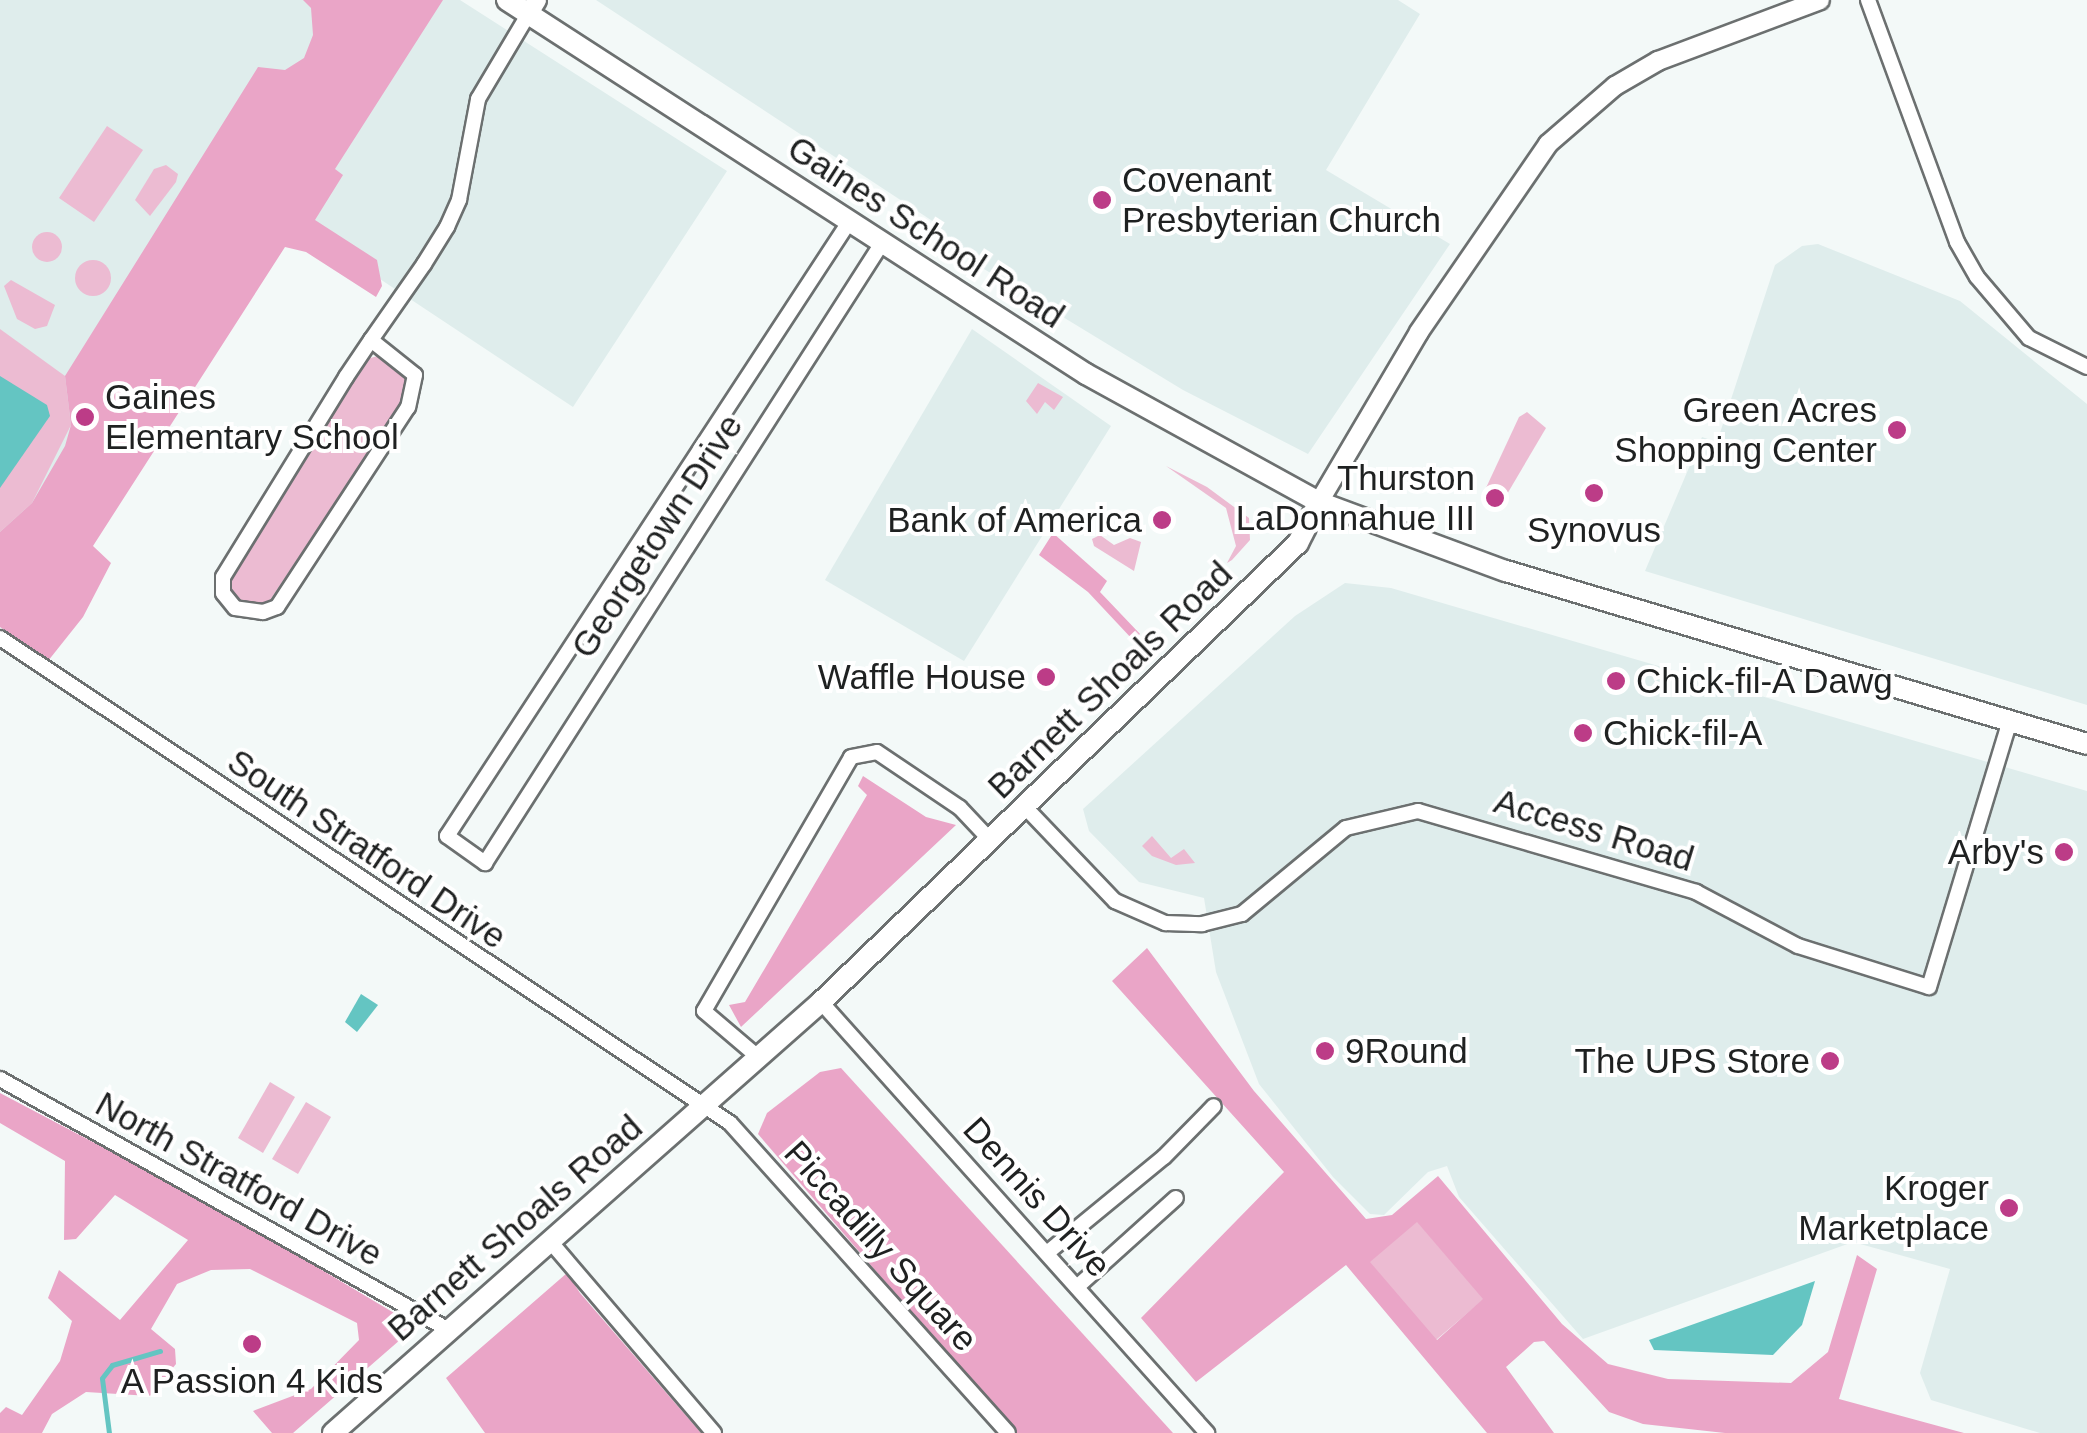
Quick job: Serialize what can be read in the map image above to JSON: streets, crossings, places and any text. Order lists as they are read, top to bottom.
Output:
{
  "streets": {
    "main road": ["Gaines School Road", "Barnett Shoals Road"],
    "street": [
      "Georgetown Drive",
      "Access Road",
      "South Stratford Drive",
      "North Stratford Drive",
      "Dennis Drive",
      "Piccadilly Square"
    ]
  },
  "crossings": [
    ["Gaines School Road", "Georgetown Drive"],
    ["Gaines School Road", "Barnett Shoals Road"],
    ["Barnett Shoals Road", "Access Road"],
    ["Barnett Shoals Road", "South Stratford Drive"],
    ["Barnett Shoals Road", "North Stratford Drive"],
    ["Barnett Shoals Road", "Dennis Drive"],
    ["Barnett Shoals Road", "Piccadilly Square"],
    ["South Stratford Drive", "Piccadilly Square"]
  ],
  "places": [
    "Covenant Presbyterian Church",
    "Gaines Elementary School",
    "Green Acres Shopping Center",
    "Synovus",
    "Thurston LaDonnahue III",
    "Bank of America",
    "Waffle House",
    "Chick-fil-A Dawg",
    "Chick-fil-A",
    "Arby's",
    "9Round",
    "The UPS Store",
    "Kroger Marketplace",
    "A Passion 4 Kids"
  ]
}
